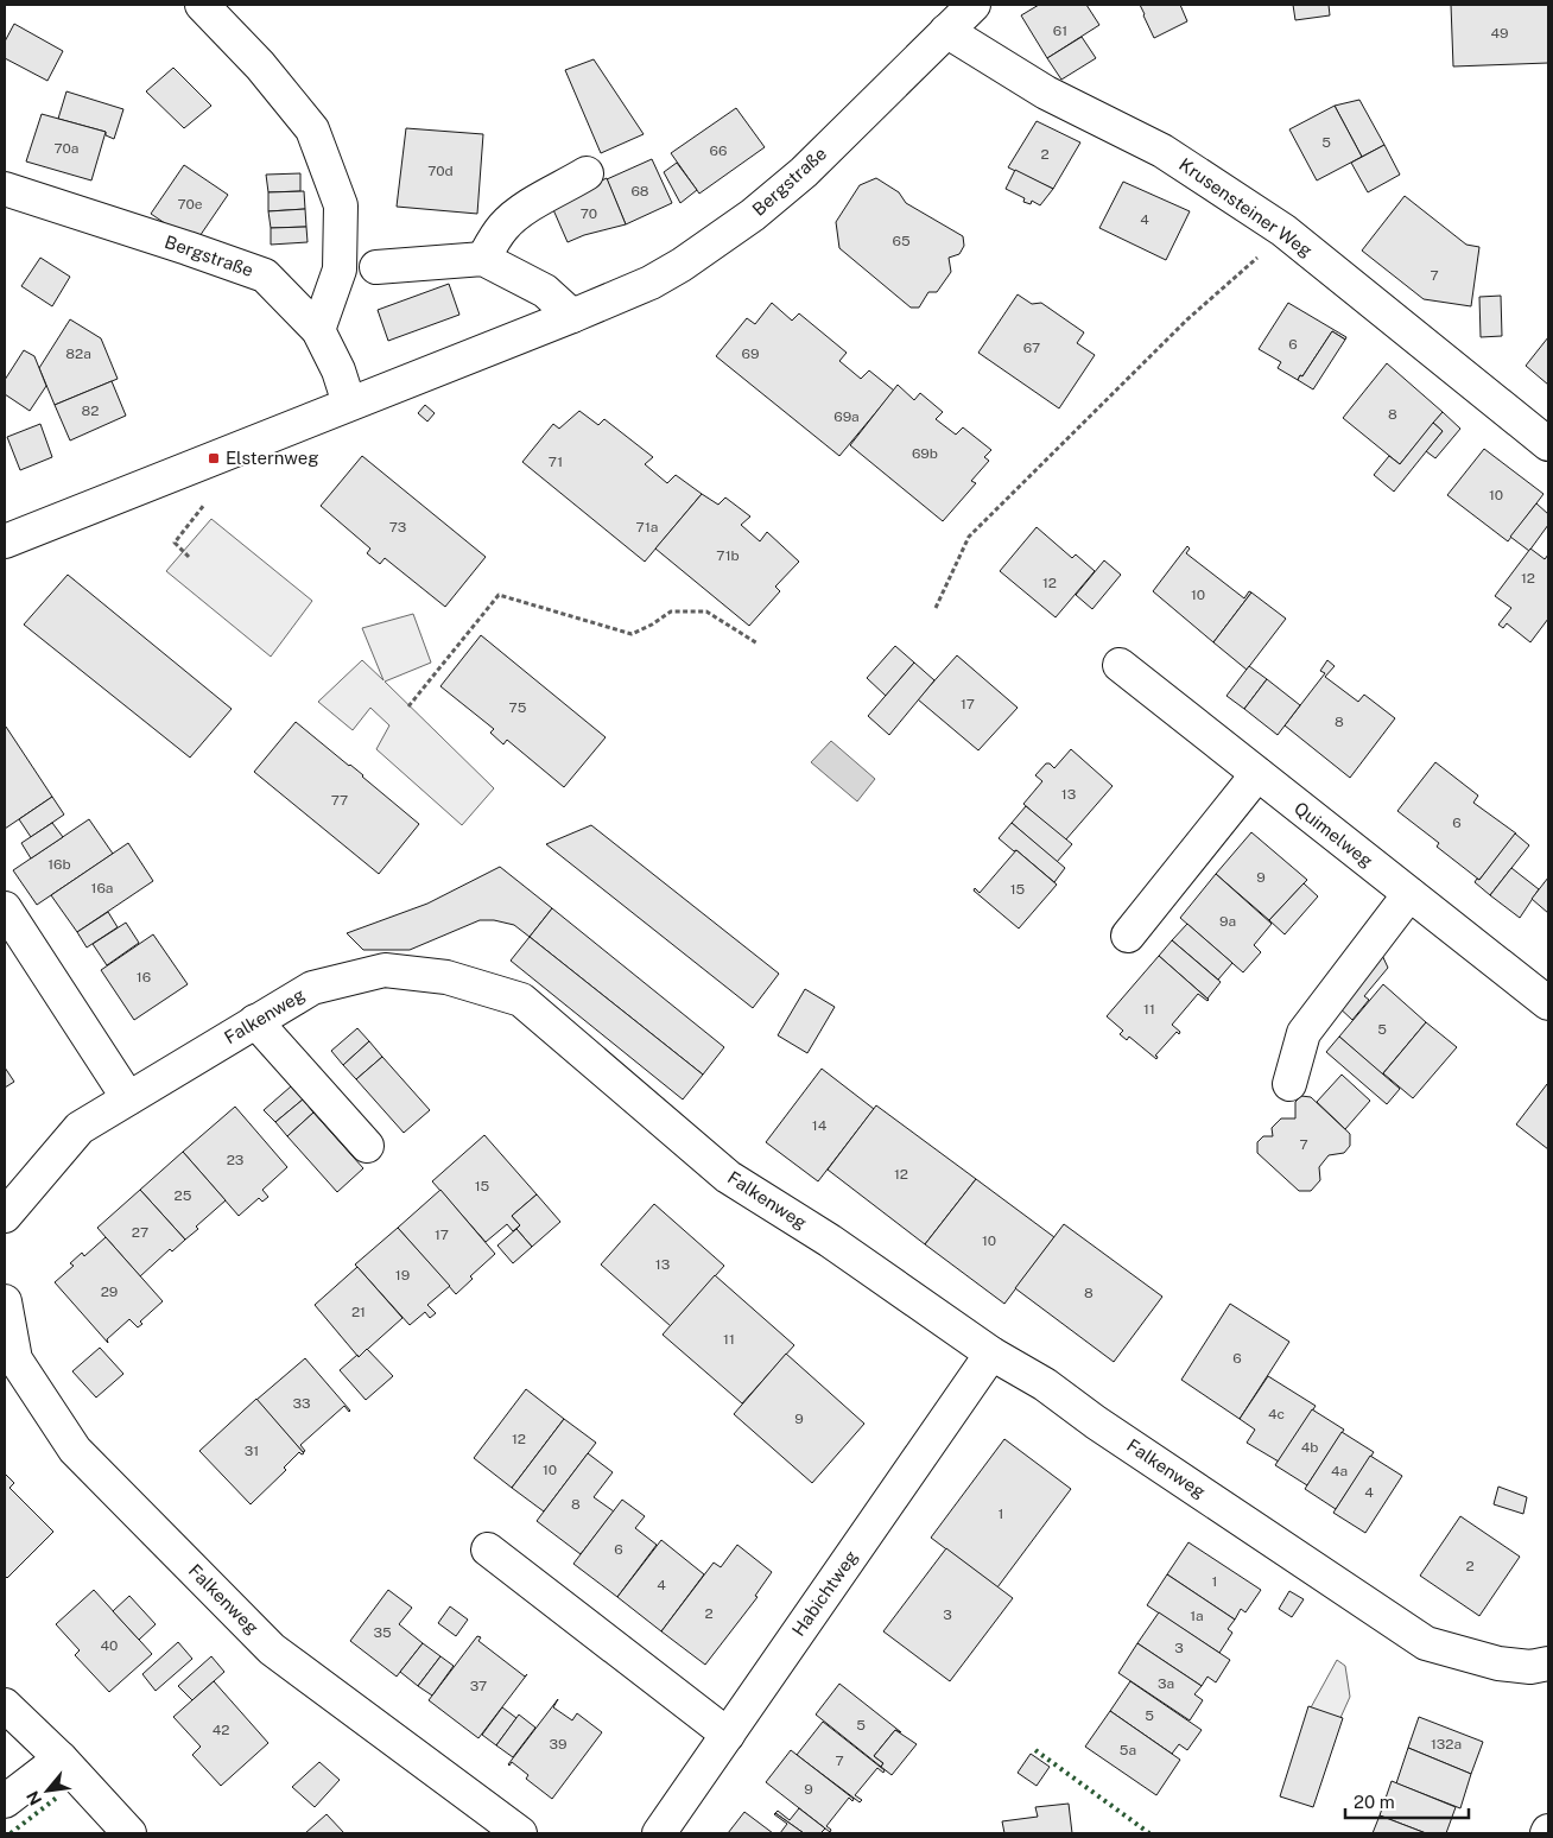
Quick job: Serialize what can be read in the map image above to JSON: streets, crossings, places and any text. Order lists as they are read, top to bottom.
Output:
{
  "streets": {
    "street": [
      "Bergstraße",
      "Krusensteiner Weg",
      "Quimelweg",
      "Falkenweg",
      "Habichtweg"
    ]
  },
  "crossings": [
    ["Bergstraße", "Krusensteiner Weg"],
    ["Falkenweg", "Habichtweg"]
  ],
  "places": {
    "transit": ["Elsternweg"]
  },
  "house_numbers": [
    "61",
    "49",
    "5",
    "70a",
    "66",
    "2",
    "70d",
    "68",
    "70e",
    "70",
    "4",
    "65",
    "7",
    "6",
    "67",
    "82a",
    "69",
    "82",
    "8",
    "69a",
    "69b",
    "71",
    "10",
    "73",
    "71a",
    "71b",
    "12",
    "12",
    "10",
    "17",
    "75",
    "8",
    "13",
    "77",
    "6",
    "16b",
    "9",
    "16a",
    "15",
    "9a",
    "16",
    "11",
    "5",
    "14",
    "7",
    "23",
    "12",
    "15",
    "25",
    "27",
    "17",
    "10",
    "13",
    "19",
    "29",
    "8",
    "21",
    "11",
    "6",
    "33",
    "4c",
    "9",
    "12",
    "4b",
    "31",
    "10",
    "4a",
    "4",
    "8",
    "1",
    "6",
    "2",
    "1",
    "4",
    "2",
    "3",
    "1a",
    "35",
    "40",
    "3",
    "3a",
    "37",
    "5",
    "5",
    "42",
    "39",
    "132a",
    "5a",
    "7",
    "9"
  ],
  "scale_bar": "20 m",
  "north": "bottom left"
}
